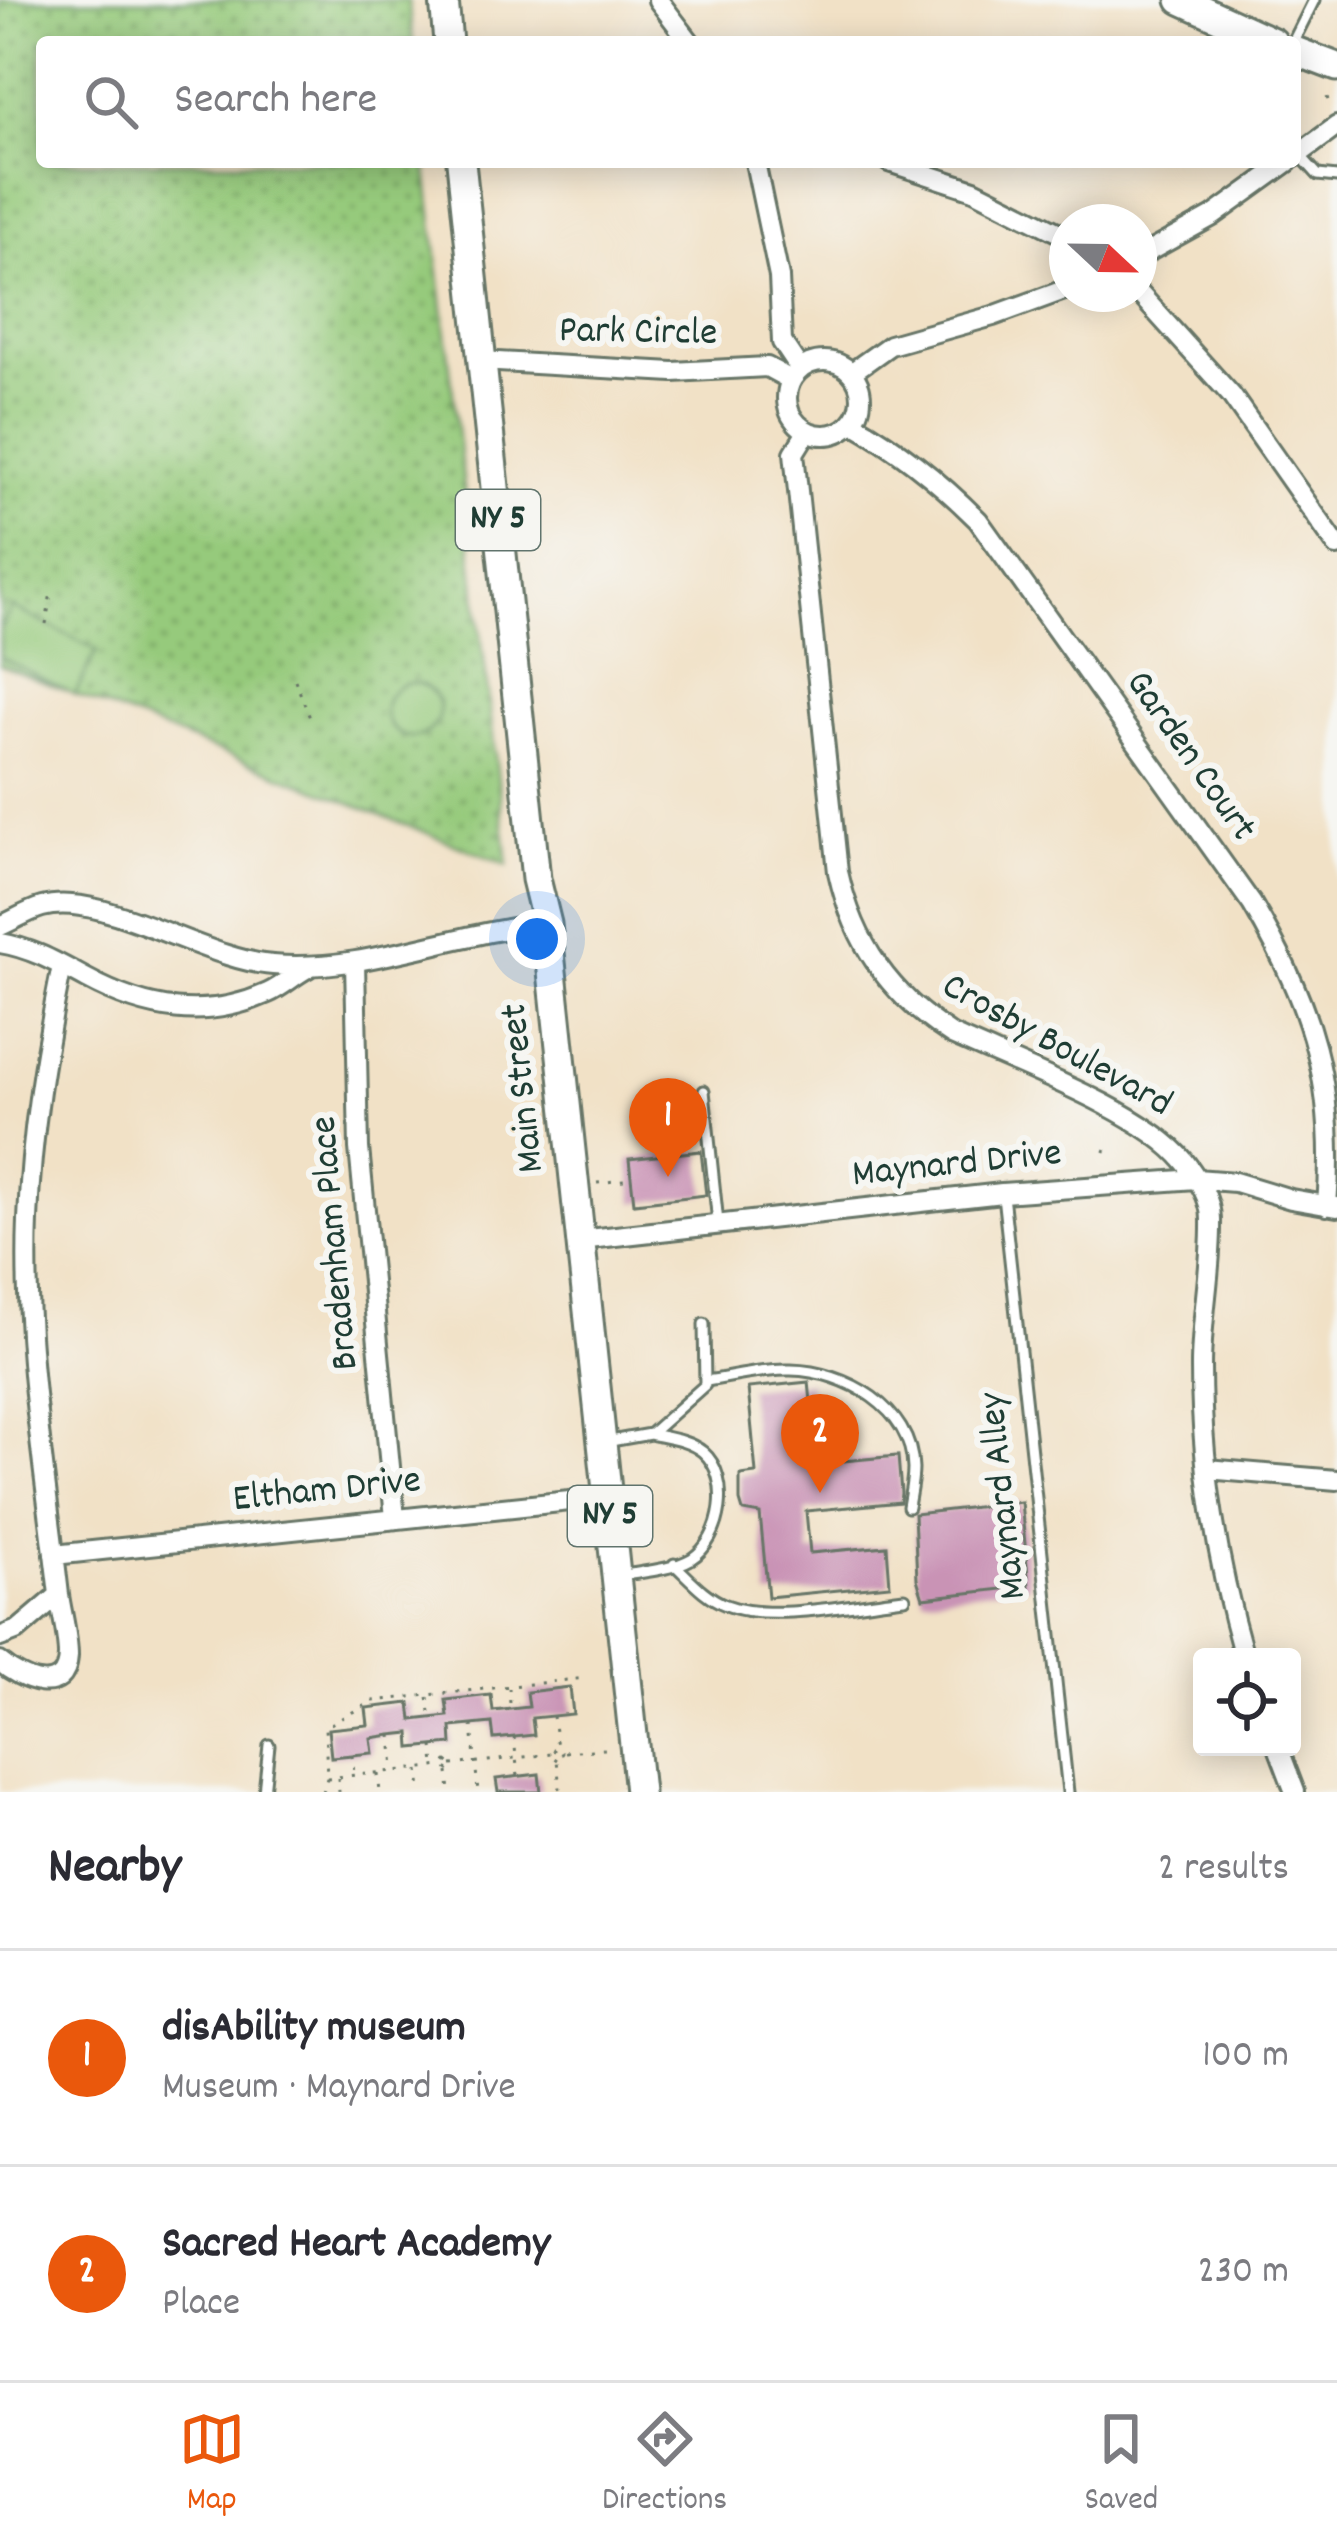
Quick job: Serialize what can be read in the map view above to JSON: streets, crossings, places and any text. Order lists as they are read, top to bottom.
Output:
{
  "streets": {
    "main road": ["NY 5", "Main Street"],
    "street": [
      "Park Circle",
      "Garden Court",
      "Crosby Boulevard",
      "Maynard Drive",
      "Bradenham Place",
      "Eltham Drive"
    ],
    "lane": ["Maynard Alley"]
  },
  "crossings": [
    ["Park Circle", "Garden Court"],
    ["Park Circle", "Crosby Boulevard"],
    ["Park Circle", "Main Street"],
    ["Garden Court", "Crosby Boulevard"],
    ["Garden Court", "Maynard Drive"],
    ["Crosby Boulevard", "Maynard Drive"],
    ["Main Street", "Maynard Drive"],
    ["Main Street", "Eltham Drive"],
    ["Maynard Drive", "Maynard Alley"],
    ["Bradenham Place", "Eltham Drive"]
  ],
  "north": "right",
  "page": {
    "search": "Search here",
    "pins": ["1", "2"],
    "heading": ["Nearby", "2 results"],
    "list": [
      {
        "mark": "1",
        "name": "disAbility museum",
        "note": "Museum · Maynard Drive",
        "value": "100 m"
      },
      {
        "mark": "2",
        "name": "Sacred Heart Academy",
        "note": "Place",
        "value": "230 m"
      }
    ],
    "nav": ["Map", "Directions", "Saved"]
  }
}
